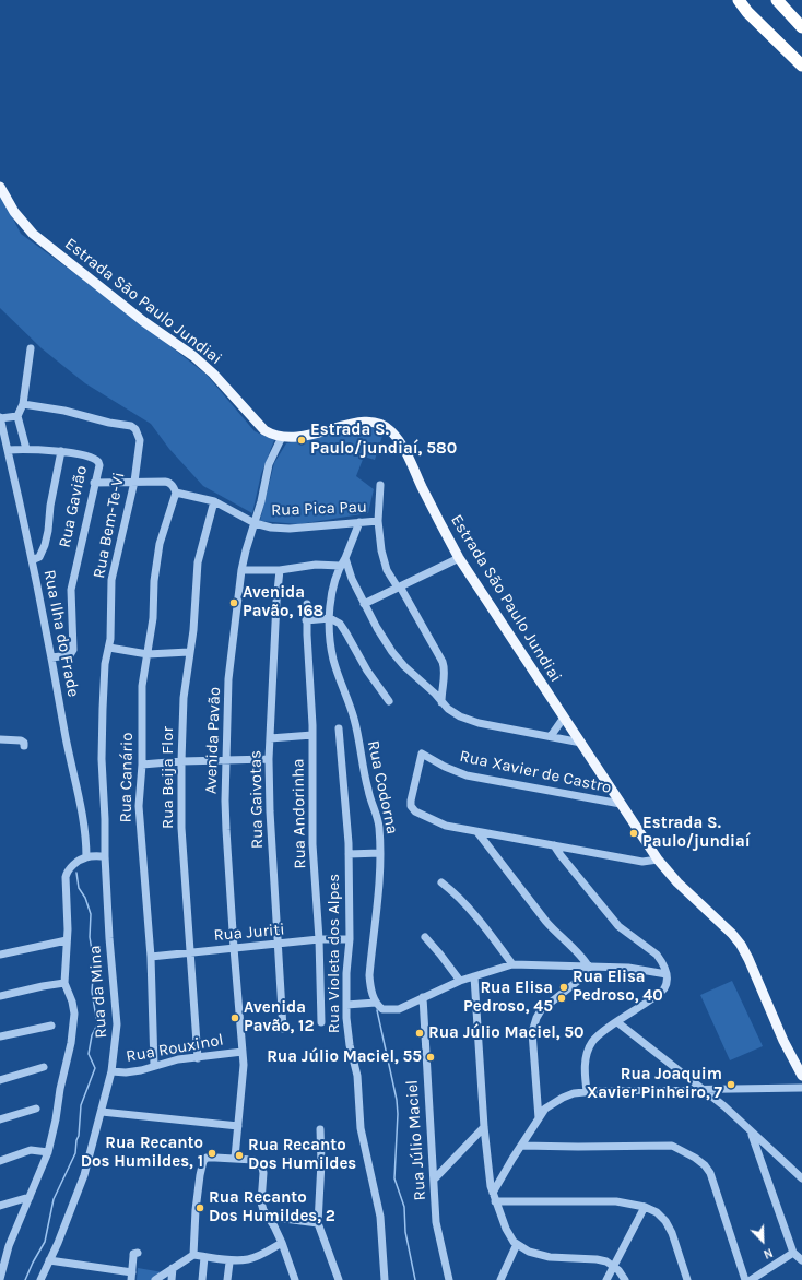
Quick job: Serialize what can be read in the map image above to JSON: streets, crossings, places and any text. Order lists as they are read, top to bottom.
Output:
{
  "streets": {
    "main road": ["Estrada São Paulo Jundiai"],
    "street": [
      "Rua Gavião",
      "Rua Pica Pau",
      "Rua Bem-Te-Vi",
      "Rua Ilha do Frade",
      "Avenida Pavão",
      "Rua Xavier de Castro",
      "Rua Canário",
      "Rua Beija Flor",
      "Rua Codorna",
      "Rua Gaivotas",
      "Rua Andorinha",
      "Rua Juriti",
      "Rua Violeta dos Alpes",
      "Rua da Mina",
      "Rua Rouxinol",
      "Rua Júlio Maciel"
    ]
  },
  "crossings": [
    ["Estrada São Paulo Jundiai", "Avenida Pavão"],
    ["Estrada São Paulo Jundiai", "Rua Xavier de Castro"],
    ["Rua Gavião", "Rua Ilha do Frade"],
    ["Rua Pica Pau", "Avenida Pavão"],
    ["Rua Pica Pau", "Rua Canário"],
    ["Rua Pica Pau", "Rua Beija Flor"],
    ["Rua Pica Pau", "Rua Codorna"],
    ["Rua Bem-Te-Vi", "Rua da Mina"],
    ["Avenida Pavão", "Rua Juriti"],
    ["Avenida Pavão", "Rua Rouxinol"],
    ["Rua Canário", "Rua Juriti"],
    ["Rua Canário", "Rua Rouxinol"],
    ["Rua Beija Flor", "Rua Juriti"],
    ["Rua Beija Flor", "Rua Rouxinol"],
    ["Rua Gaivotas", "Rua Juriti"],
    ["Rua Andorinha", "Rua Juriti"],
    ["Rua Juriti", "Rua Violeta dos Alpes"],
    ["Rua da Mina", "Rua Rouxinol"]
  ],
  "places": [
    "Estrada S. Paulo/jundiaí, 580",
    "Avenida Pavão, 168",
    "Estrada S. Paulo/jundiaí",
    "Rua Elisa Pedroso, 40",
    "Rua Elisa Pedroso, 45",
    "Avenida Pavão, 12",
    "Rua Júlio Maciel, 50",
    "Rua Júlio Maciel, 55",
    "Rua Joaquim Xavier Pinheiro, 7",
    "Rua Recanto Dos Humildes, 1",
    "Rua Recanto Dos Humildes",
    "Rua Recanto Dos Humildes, 2"
  ],
  "north": "bottom right"
}
